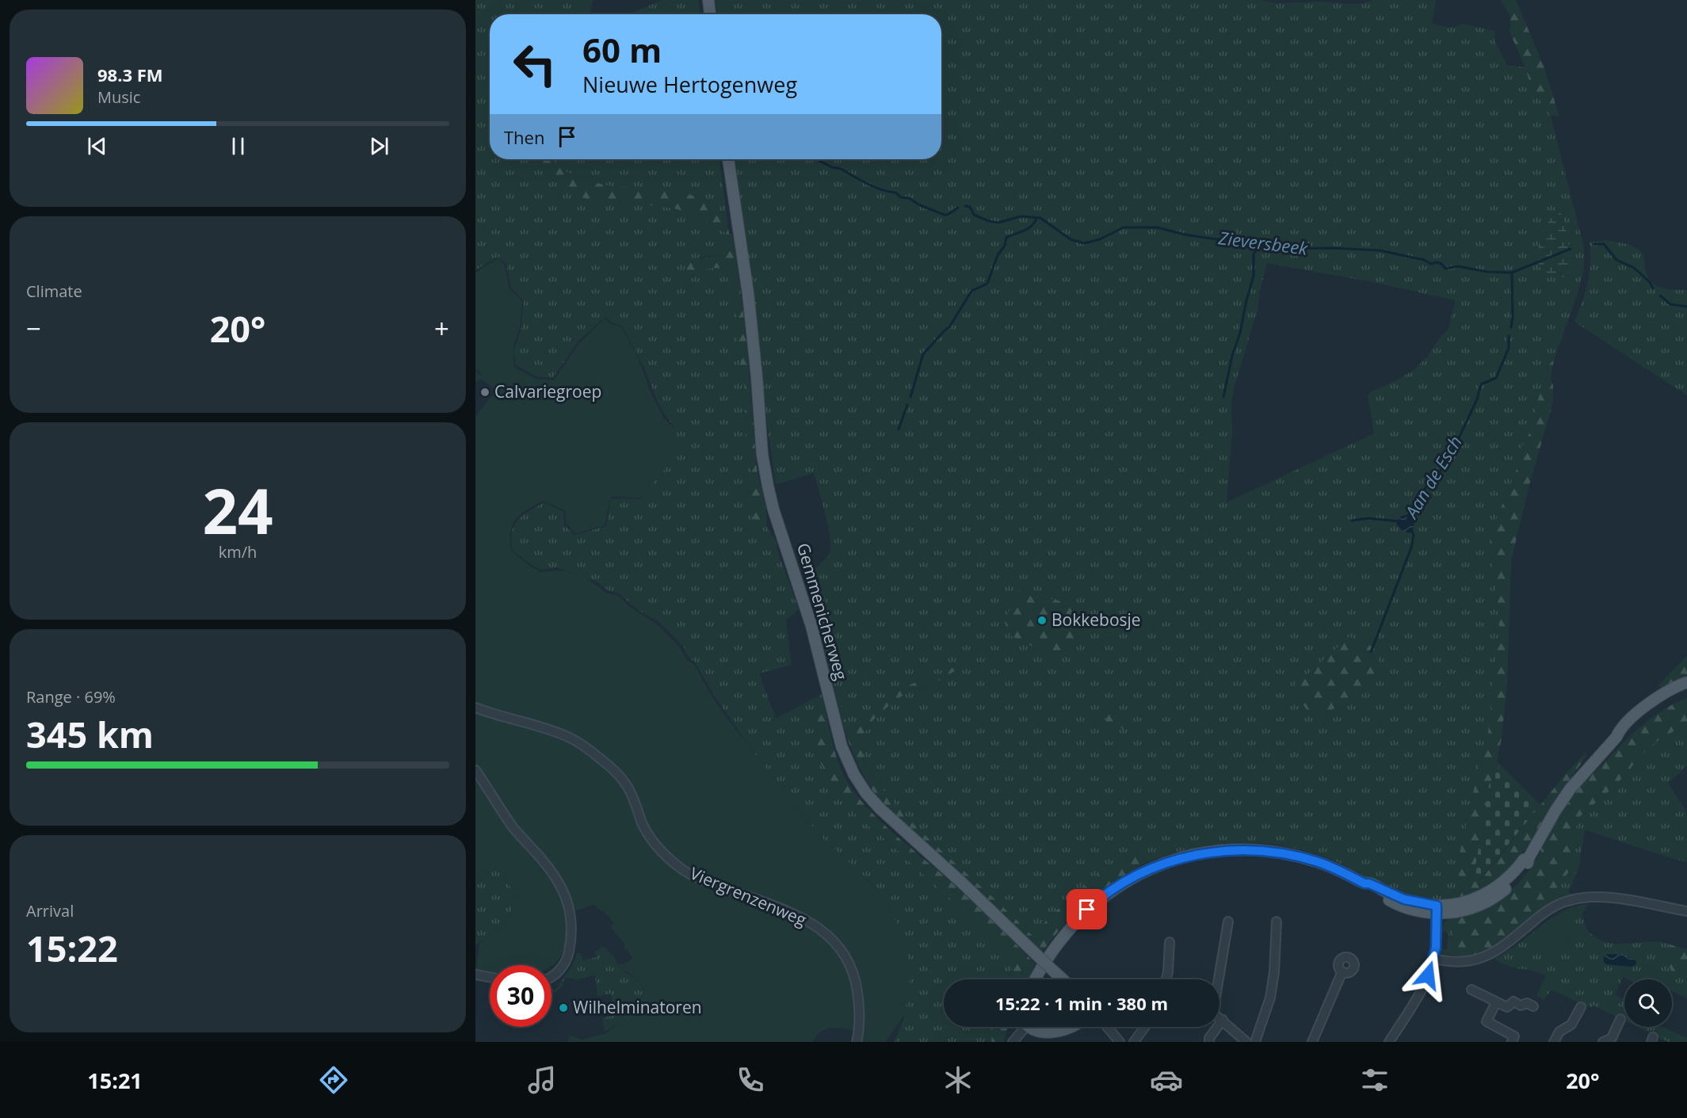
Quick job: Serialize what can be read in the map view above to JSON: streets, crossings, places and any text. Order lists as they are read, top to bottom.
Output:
{
  "streets": {
    "main road": ["Gemmenicherweg"],
    "street": ["Viergrenzenweg"]
  },
  "water": ["Zieversbeek", "Aan de Esch"],
  "places": ["Calvariegroep", "Bokkebosje", "Wilhelminatoren"],
  "page": {
    "turn": ["60 m", "Nieuwe Hertogenweg"],
    "song": ["98.3 FM", "Music"],
    "then": "Then",
    "tile": [
      "Climate",
      ["24", "km/h"],
      ["Range · 69%", "345 km"],
      ["Arrival", "15:22"]
    ],
    "heat": ["−", "20°", "+"],
    "limit": "30",
    "trip": "15:22 · 1 min · 380 m",
    "tabs": ["15:21", "20°"]
  }
}
